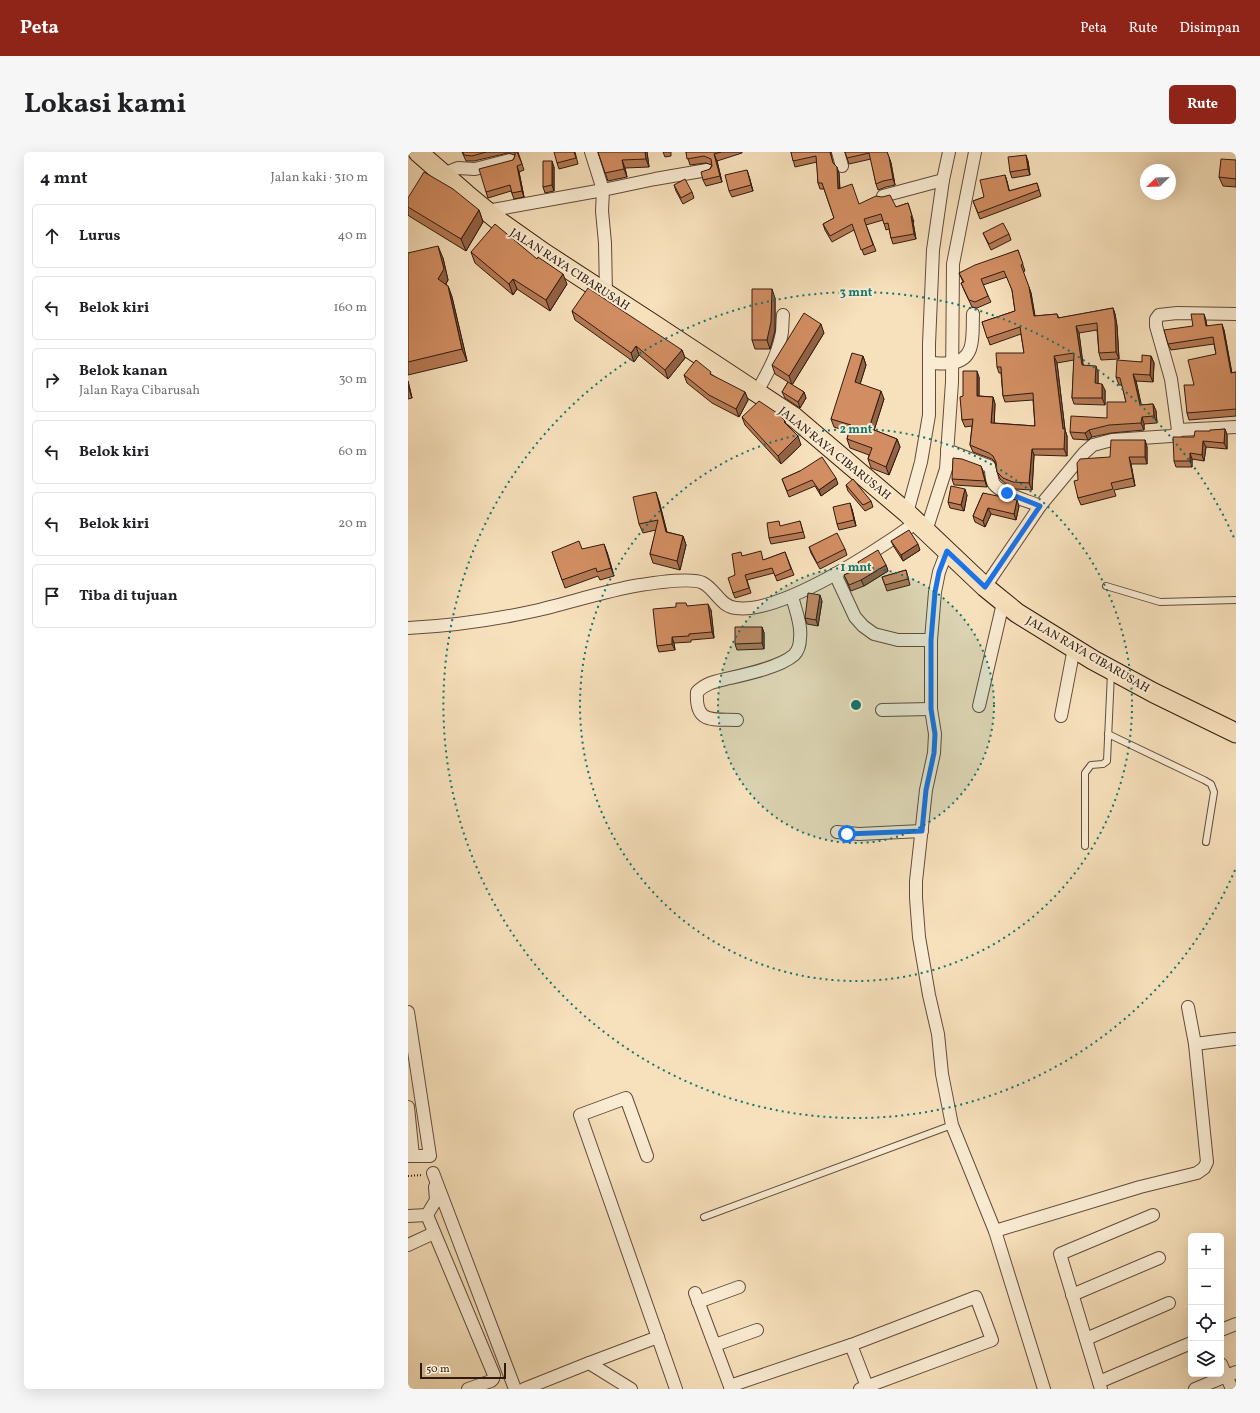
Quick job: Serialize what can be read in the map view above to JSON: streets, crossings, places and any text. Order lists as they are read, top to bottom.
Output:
{
  "streets": {
    "main road": ["JALAN RAYA CIBARUSAH"]
  },
  "scale_bar": "50 m",
  "north": "bottom left",
  "page": {
    "header": "Peta",
    "nav": ["Peta", "Rute", "Disimpan"],
    "title": "Lokasi kami",
    "buttons": "Rute",
    "heading": ["4 mnt", "Jalan kaki · 310 m"],
    "list": [
      ["Lurus", "40 m"],
      ["Belok kiri", "160 m"],
      ["Belok kanan", "Jalan Raya Cibarusah", "30 m"],
      ["Belok kiri", "60 m"],
      ["Belok kiri", "20 m"],
      "Tiba di tujuan"
    ],
    "map_buttons": ["+", "−"],
    "scale": "50 m"
  },
  "rings": ["3 mnt", "2 mnt", "1 mnt"]
}
